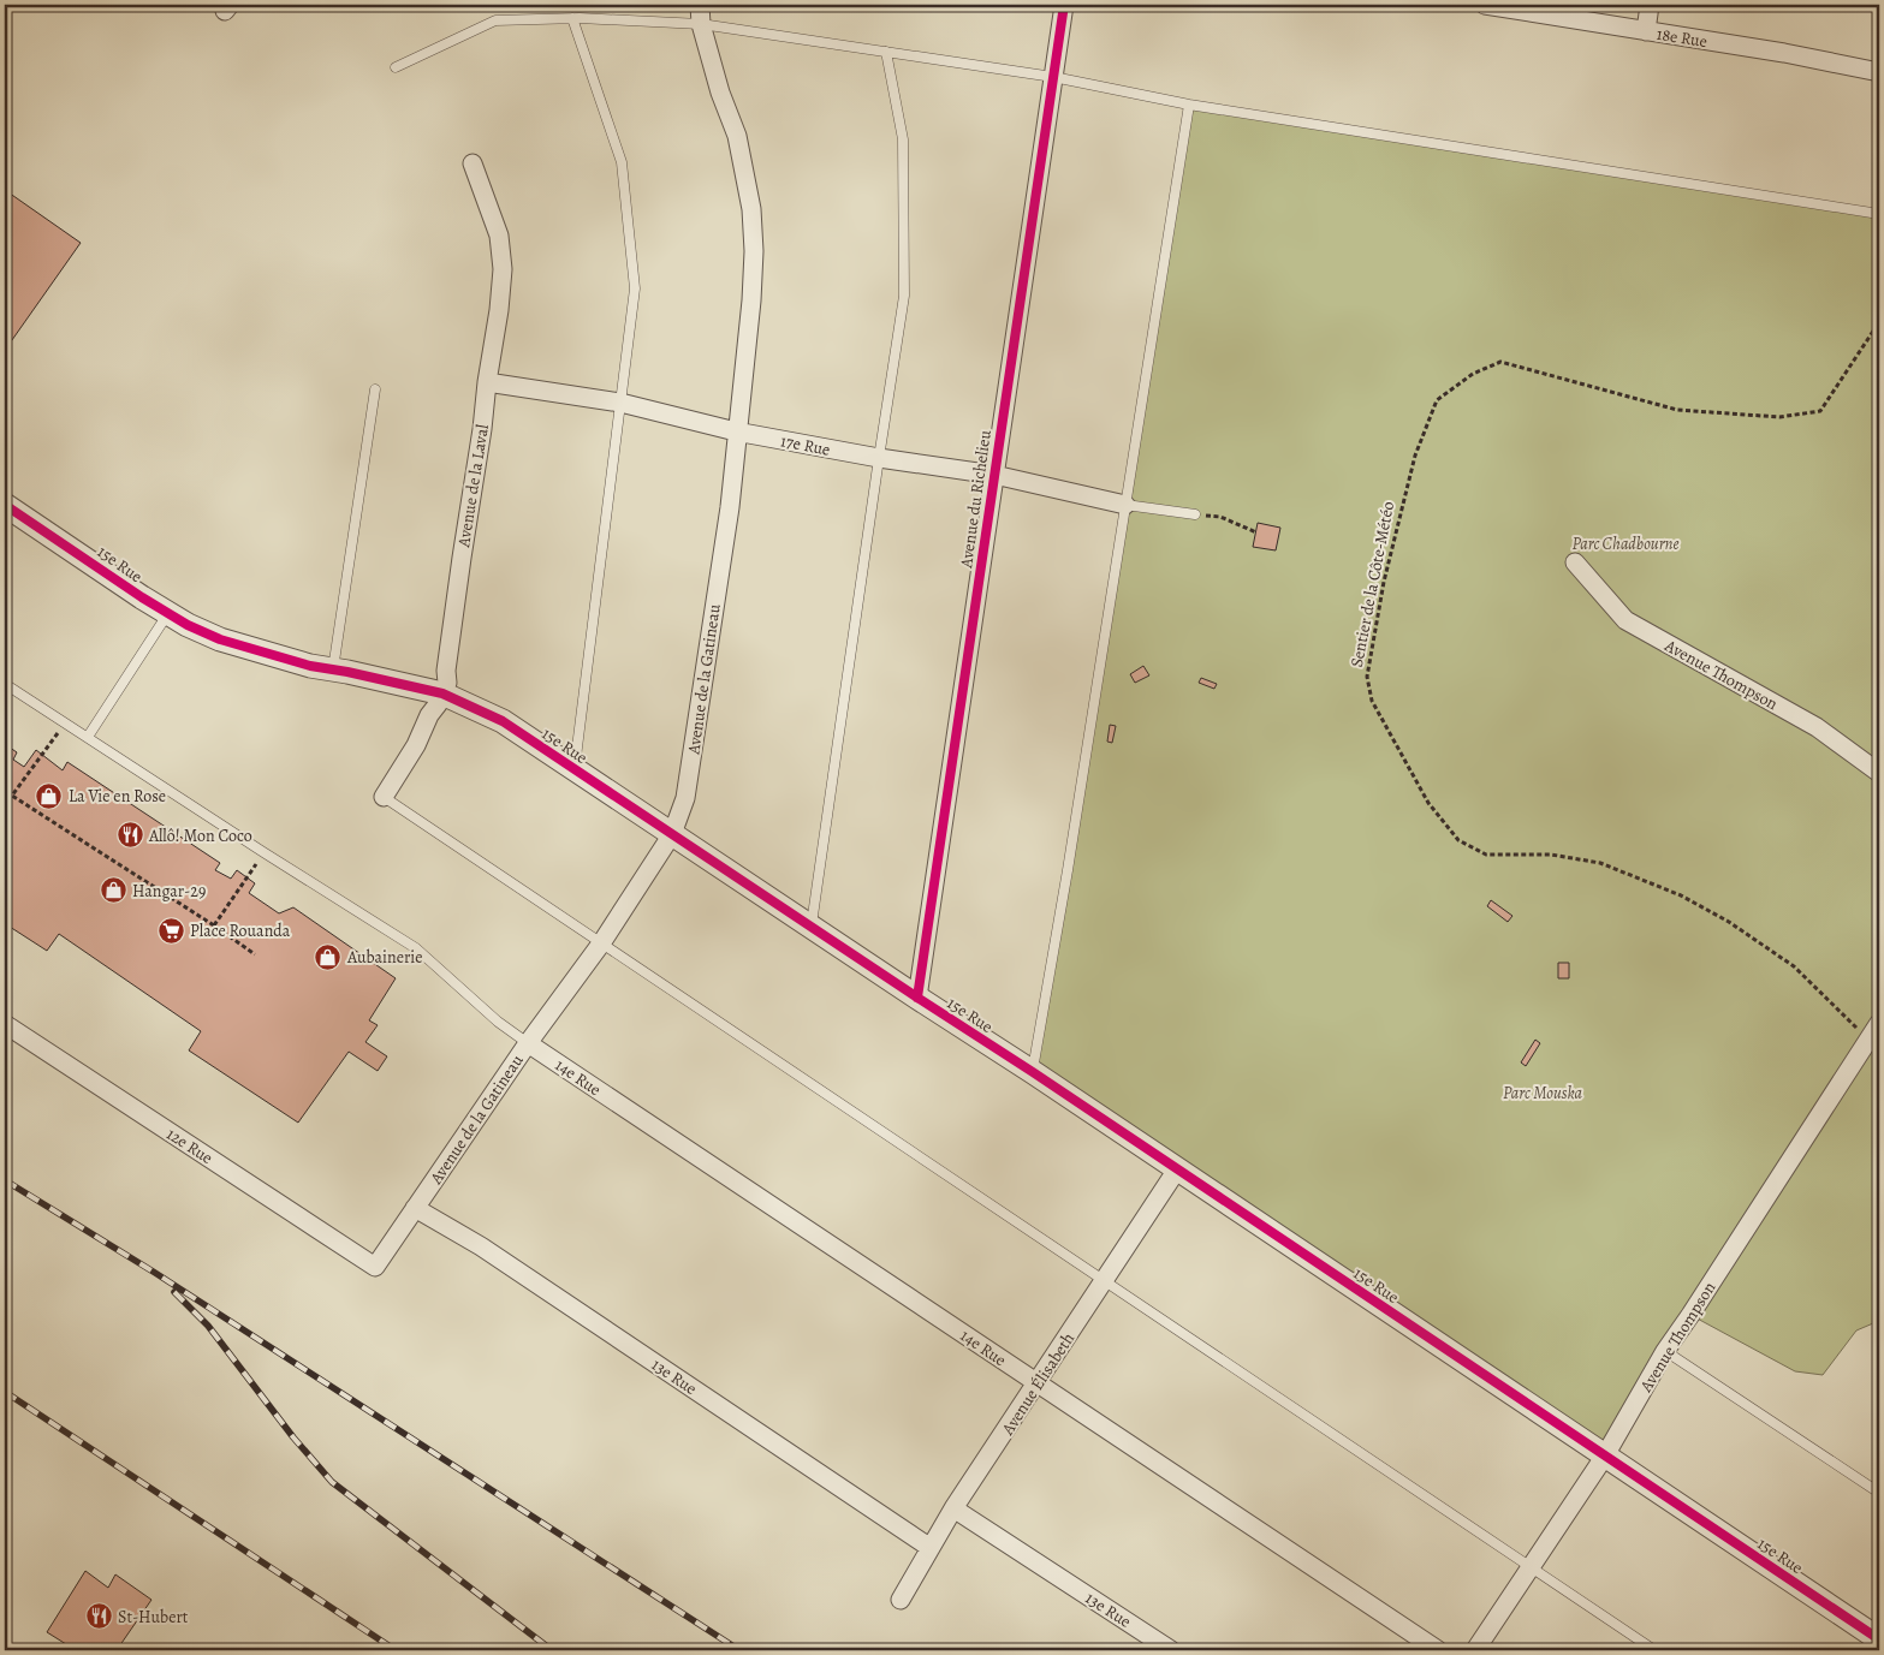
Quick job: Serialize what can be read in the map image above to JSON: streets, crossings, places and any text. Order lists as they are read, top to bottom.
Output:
{
  "streets": {
    "street": [
      "18e Rue",
      "17e Rue",
      "Avenue de la Laval",
      "Avenue du Richelieu",
      "15e Rue",
      "Avenue Thompson",
      "Avenue de la Gatineau",
      "14e Rue",
      "12e Rue",
      "13e Rue",
      "Avenue Élisabeth"
    ],
    "path": ["Sentier de la Côte-Météo"]
  },
  "crossings": [
    ["17e Rue", "Avenue de la Laval"],
    ["17e Rue", "Avenue du Richelieu"],
    ["17e Rue", "Avenue de la Gatineau"],
    ["Avenue de la Laval", "15e Rue"],
    ["Avenue du Richelieu", "15e Rue"],
    ["15e Rue", "Avenue Thompson"],
    ["15e Rue", "Avenue de la Gatineau"],
    ["15e Rue", "Avenue Élisabeth"],
    ["Sentier de la Côte-Météo", "Avenue Thompson"],
    ["Avenue de la Gatineau", "14e Rue"],
    ["Avenue de la Gatineau", "12e Rue"],
    ["Avenue de la Gatineau", "13e Rue"],
    ["14e Rue", "Avenue Élisabeth"],
    ["13e Rue", "Avenue Élisabeth"]
  ],
  "parks": ["Parc Chadbourne", "Parc Mouska"],
  "places": {
    "shop": ["La Vie en Rose", "Hangar-29", "Aubainerie"],
    "restaurant": ["Allô! Mon Coco", "St-Hubert"],
    "supermarket": ["Place Rouanda"]
  }
}
